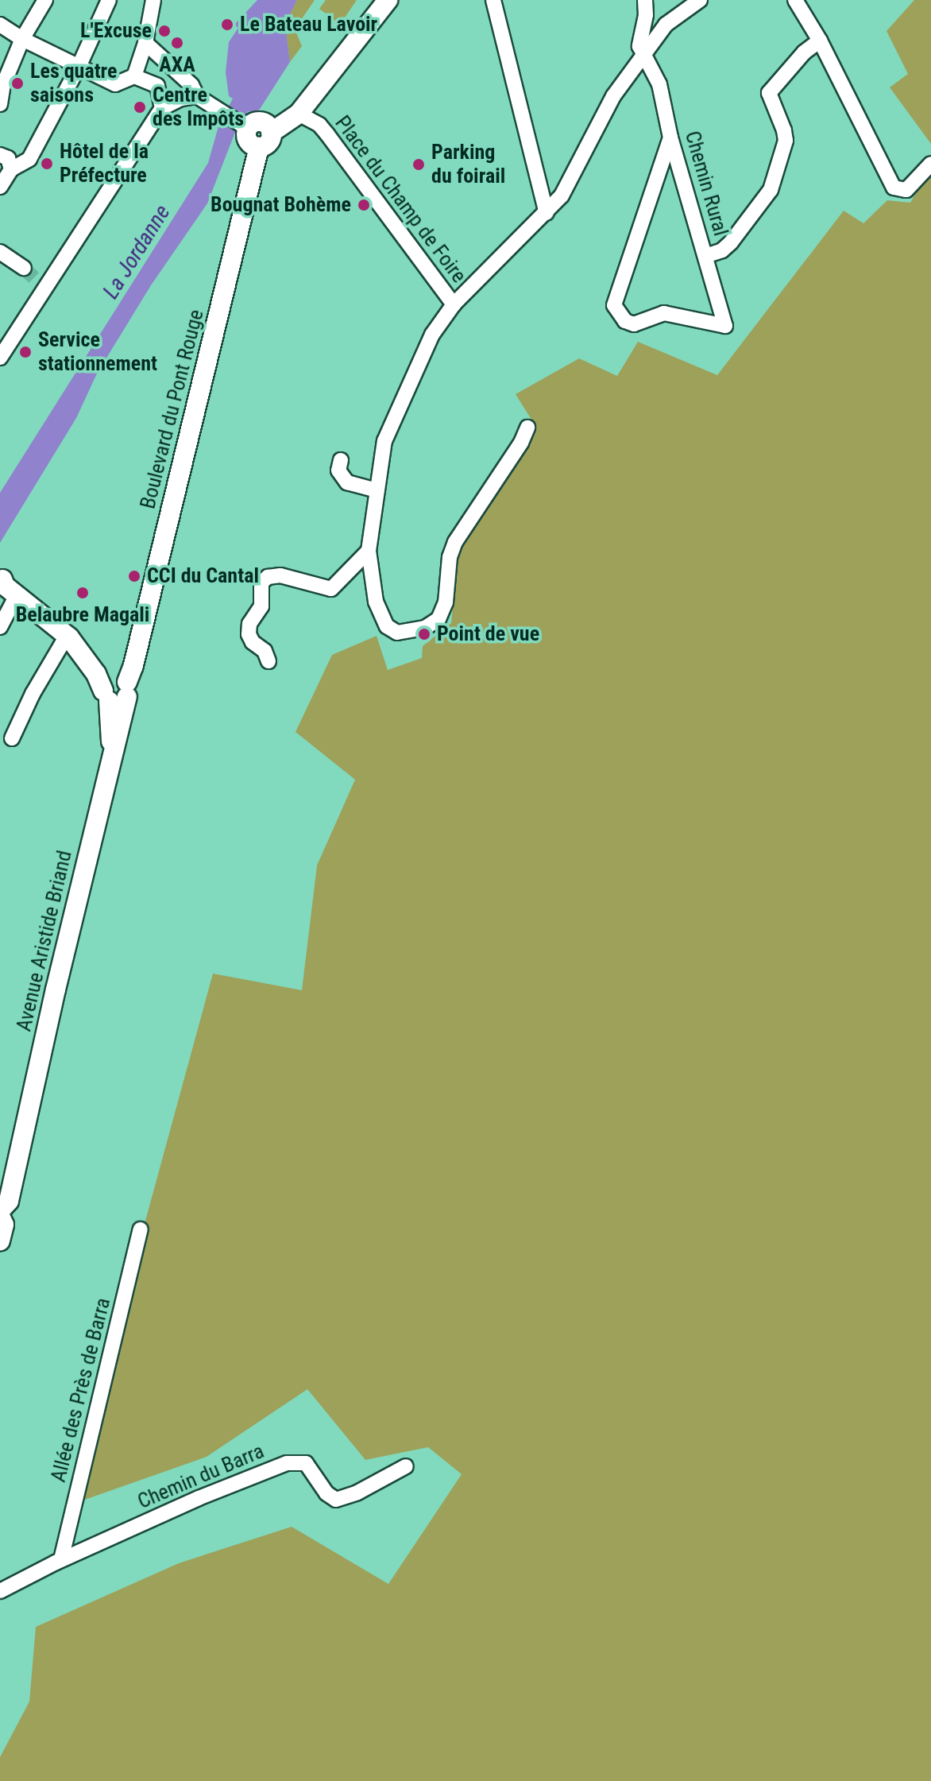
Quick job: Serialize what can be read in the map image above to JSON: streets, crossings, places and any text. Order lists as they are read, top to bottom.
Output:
{
  "streets": {
    "main road": ["Boulevard du Pont Rouge", "Avenue Aristide Briand"],
    "street": [
      "Chemin Rural",
      "Place du Champ de Foire",
      "Allée des Près de Barra",
      "Chemin du Barra"
    ]
  },
  "crossings": [
    ["Chemin Rural", "Place du Champ de Foire"],
    ["Boulevard du Pont Rouge", "Avenue Aristide Briand"],
    ["Allée des Près de Barra", "Chemin du Barra"]
  ],
  "water": ["La Jordanne"],
  "places": [
    "Le Bateau Lavoir",
    "L'Excuse",
    "AXA",
    "Les quatre saisons",
    "Centre des Impôts",
    "Hôtel de la Préfecture",
    "Parking du foirail",
    "Bougnat Bohème",
    "Service stationnement",
    "CCI du Cantal",
    "Belaubre Magali",
    "Point de vue"
  ]
}
